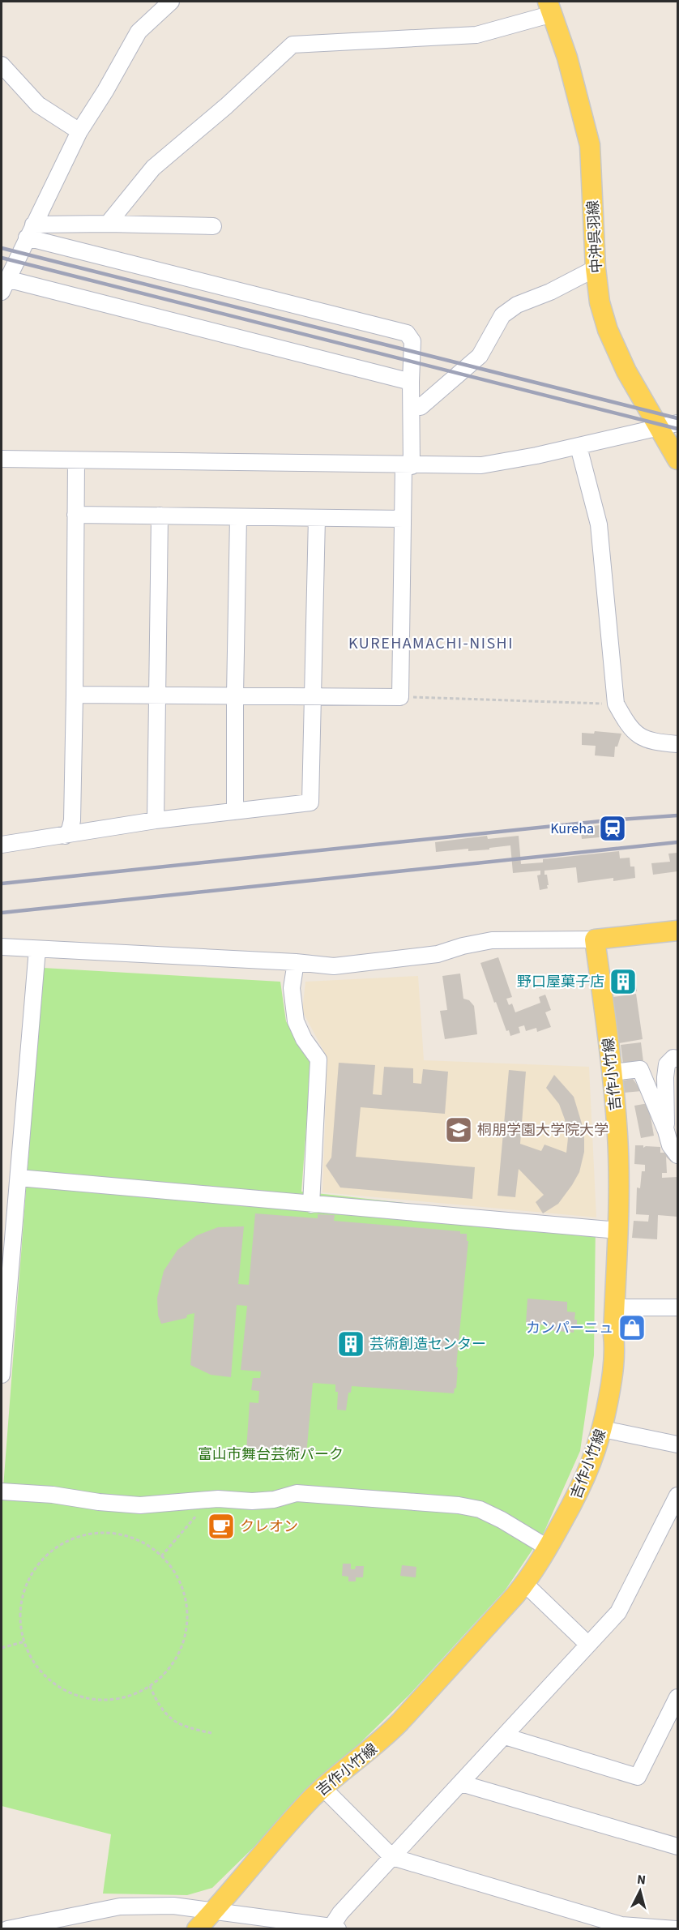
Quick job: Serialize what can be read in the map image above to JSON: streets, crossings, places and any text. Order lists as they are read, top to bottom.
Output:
{
  "streets": {
    "main road": ["中沖呉羽線", "吉作小竹線"]
  },
  "districts": ["KUREHAMACHI-NISHI"],
  "parks": ["富山市舞台芸術パーク"],
  "places": {
    "station": ["Kureha"],
    "building": ["野口屋菓子店", "芸術創造センター"],
    "school or university": ["桐朋学園大学院大学"],
    "shop": ["カンパーニュ"],
    "cafe": ["クレオン"]
  },
  "north": "top"
}
